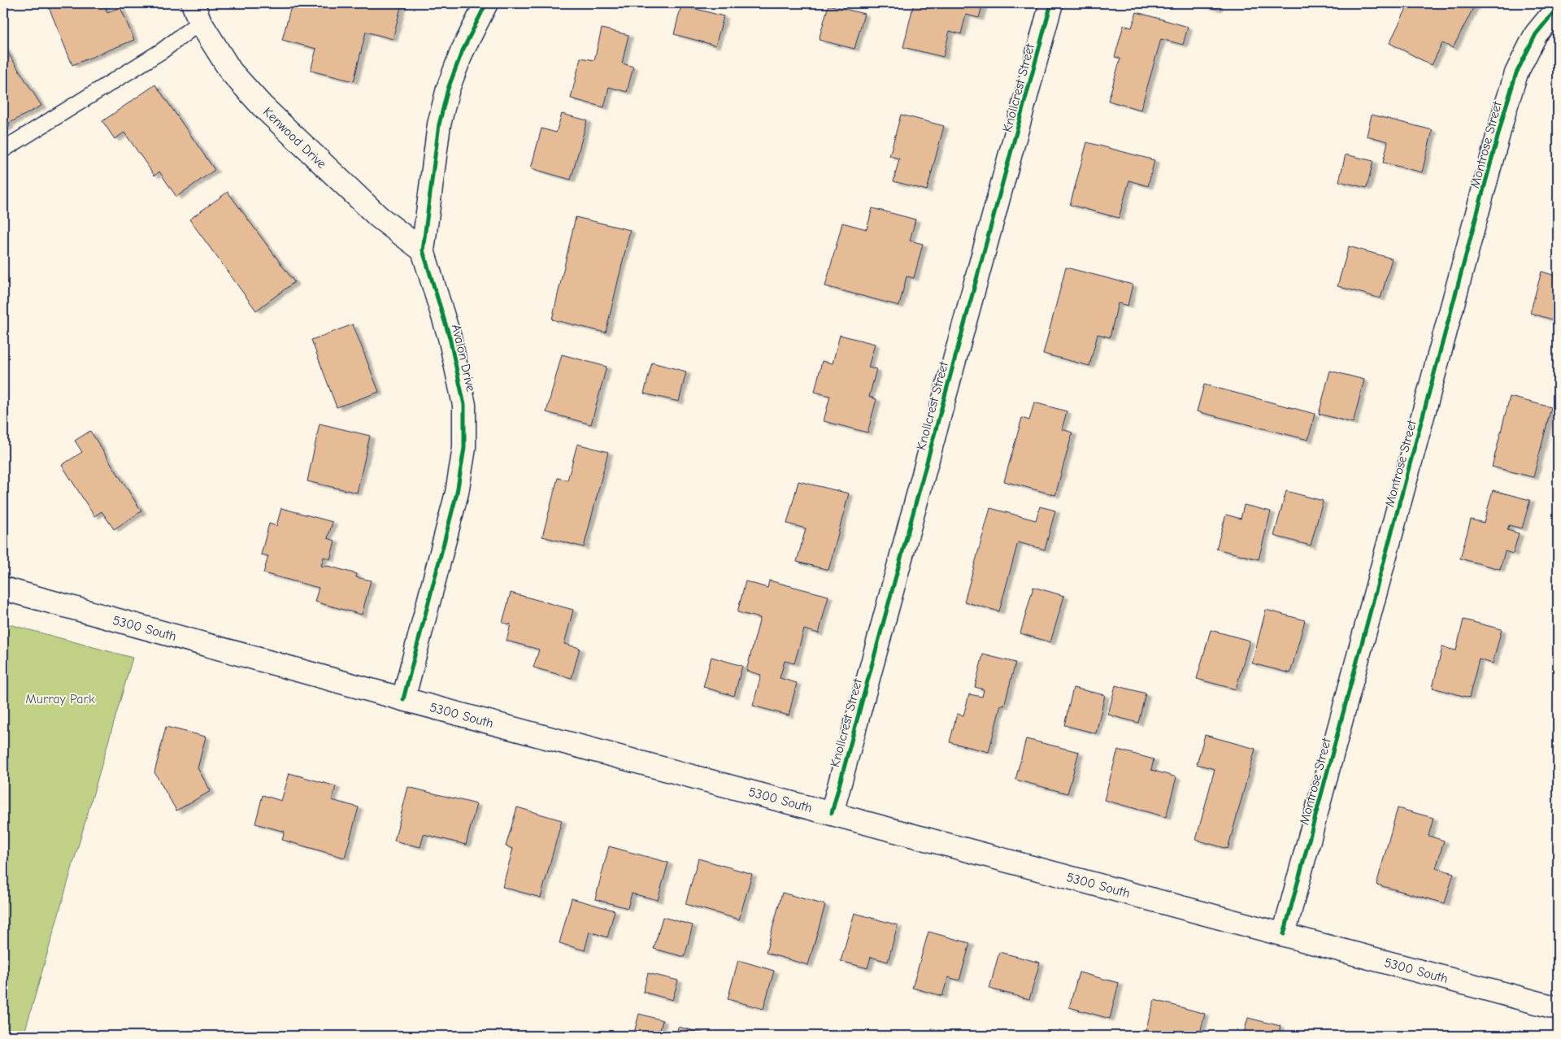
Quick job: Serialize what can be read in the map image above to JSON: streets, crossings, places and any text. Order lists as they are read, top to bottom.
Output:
{
  "streets": {
    "street": [
      "Knollcrest Street",
      "Kenwood Drive",
      "Montrose Street",
      "Avalon Drive",
      "5300 South"
    ]
  },
  "crossings": [
    ["Knollcrest Street", "5300 South"],
    ["Kenwood Drive", "Avalon Drive"],
    ["Montrose Street", "5300 South"],
    ["Avalon Drive", "5300 South"]
  ],
  "parks": ["Murray Park"]
}
